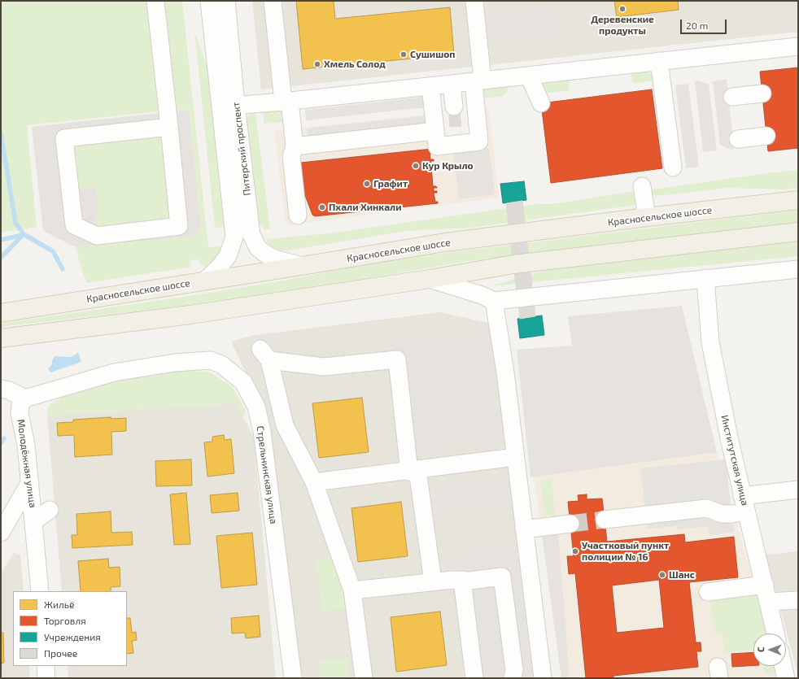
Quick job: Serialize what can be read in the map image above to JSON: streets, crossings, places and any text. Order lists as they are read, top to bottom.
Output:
{
  "streets": {
    "main road": ["Красносельское шоссе"],
    "street": [
      "Питерский проспект",
      "Институтская улица",
      "Молодёжная улица",
      "Стрельнинская улица"
    ]
  },
  "crossings": [
    ["Питерский проспект", "Красносельское шоссе"],
    ["Молодёжная улица", "Стрельнинская улица"]
  ],
  "places": [
    "Деревенские продукты",
    "Сушишоп",
    "Хмель Солод",
    "Кур Крыло",
    "Графит",
    "Пхали Хинкали",
    "Участковый пункт полиции № 16",
    "Шанс"
  ],
  "legend": [
    "Жильё",
    "Торговля",
    "Учреждения",
    "Прочее"
  ],
  "scale_bar": "20 m",
  "north": "left"
}
